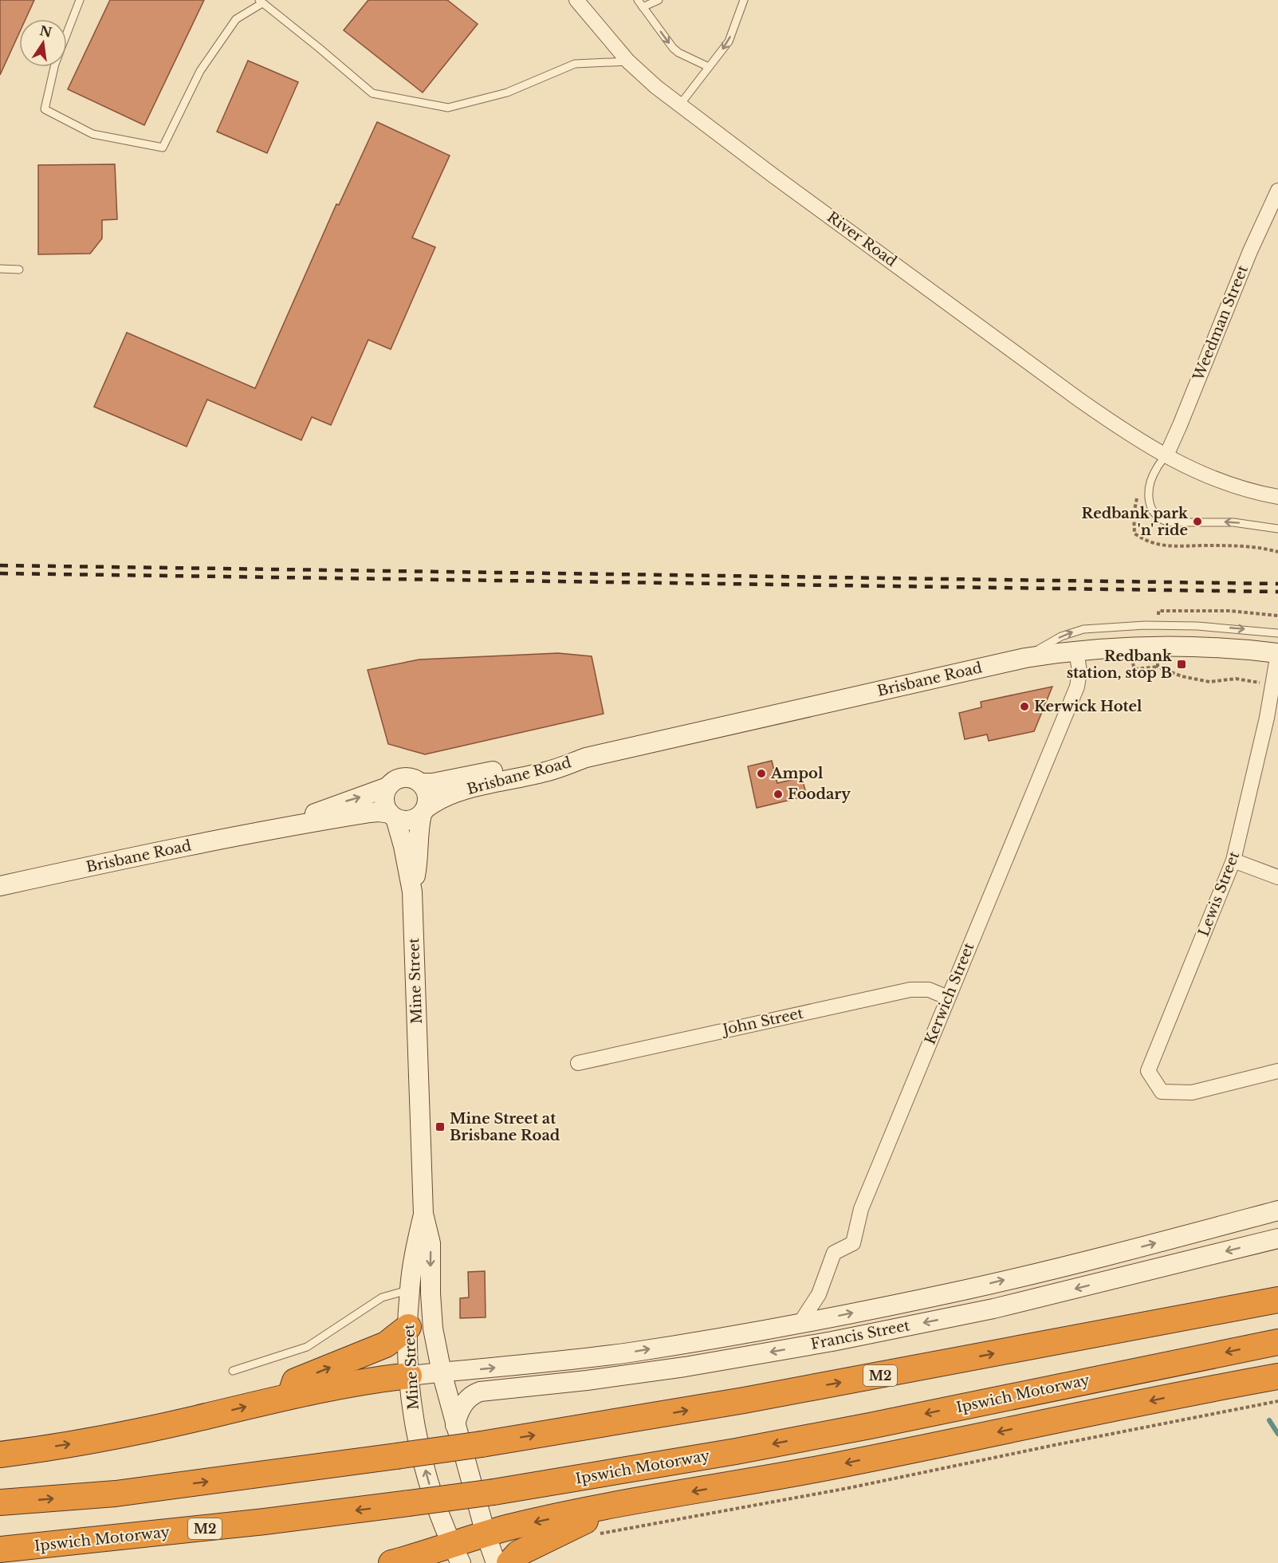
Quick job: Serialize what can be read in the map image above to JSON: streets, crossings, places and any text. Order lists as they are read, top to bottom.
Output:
{
  "streets": {
    "highway": ["M2", "Ipswich Motorway"],
    "main road": ["Brisbane Road", "Mine Street", "Francis Street"],
    "street": [
      "River Road",
      "Weedman Street",
      "Lewis Street",
      "Kerwich Street",
      "John Street"
    ]
  },
  "crossings": [
    ["River Road", "Weedman Street"],
    ["Brisbane Road", "Lewis Street"],
    ["Brisbane Road", "Mine Street"],
    ["Brisbane Road", "Kerwich Street"],
    ["Mine Street", "Francis Street"],
    ["Kerwich Street", "John Street"],
    ["Kerwich Street", "Francis Street"]
  ],
  "places": {
    "other": [
      "Redbank park 'n' ride",
      "Kerwick Hotel",
      "Ampol",
      "Foodary"
    ],
    "transit": ["Redbank station, stop B", "Mine Street at Brisbane Road"]
  },
  "north": "top"
}
